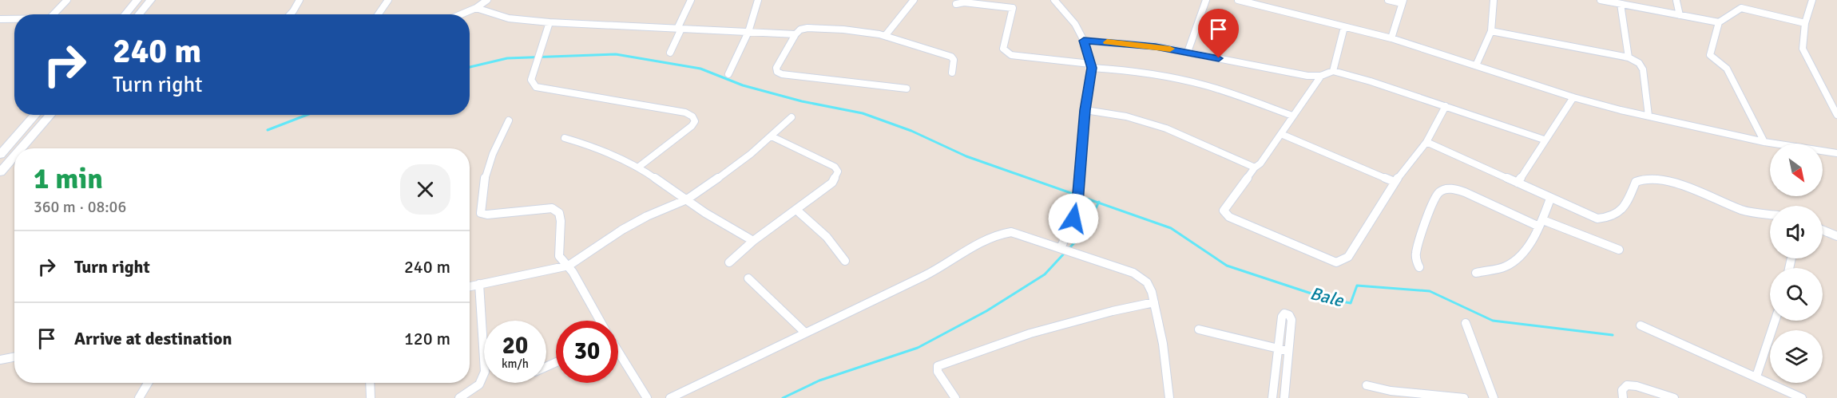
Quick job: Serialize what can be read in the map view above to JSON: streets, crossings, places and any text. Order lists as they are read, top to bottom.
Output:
{
  "water": ["Bale"],
  "north": "bottom right",
  "page": {
    "turn": ["240 m", "Turn right"],
    "heading": ["1 min", "360 m · 08:06"],
    "list": [
      {
        "name": "Turn right",
        "value": "240 m"
      },
      {
        "name": "Arrive at destination",
        "value": "120 m"
      }
    ],
    "speed": "20 km/h",
    "limit": "30"
  }
}
